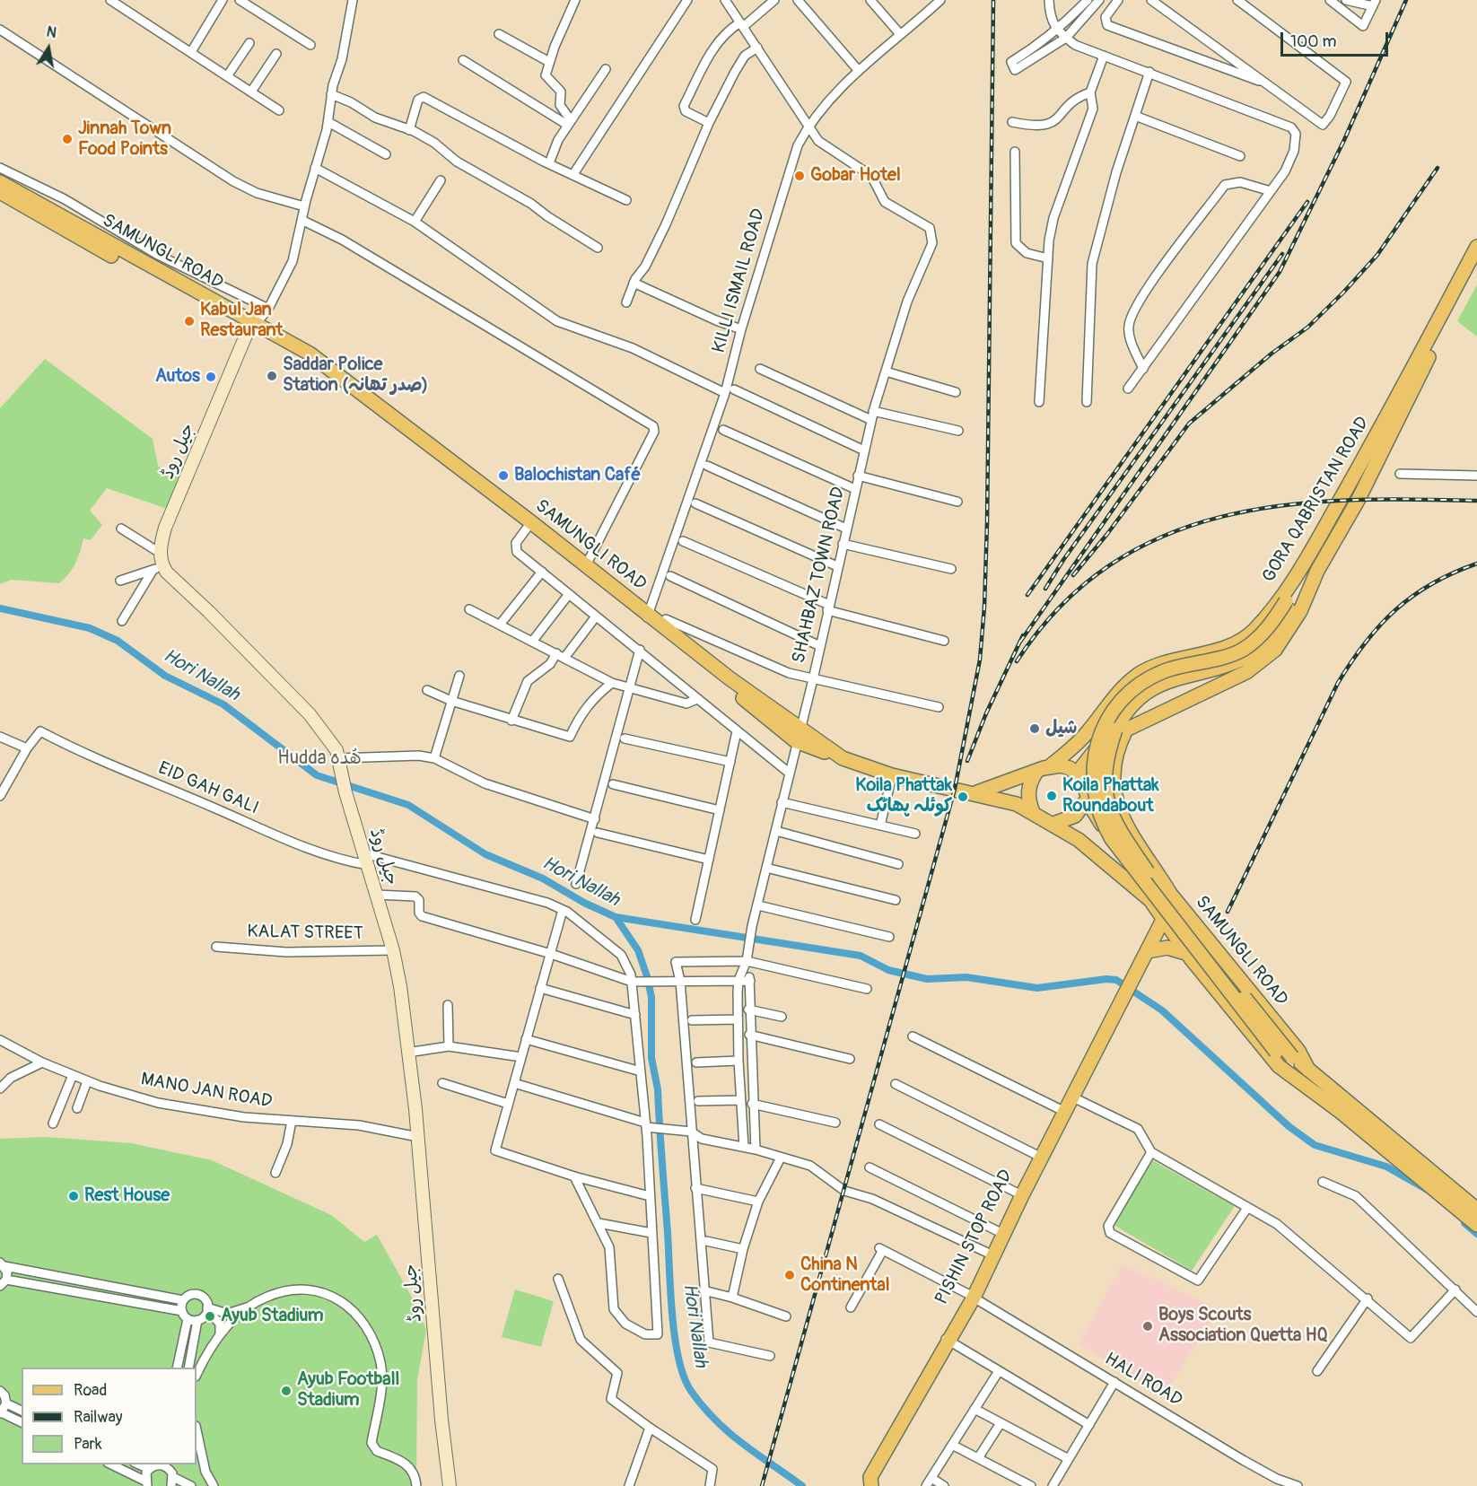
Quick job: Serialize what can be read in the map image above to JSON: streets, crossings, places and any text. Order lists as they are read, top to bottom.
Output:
{
  "streets": {
    "main road": [
      "SAMUNGLI ROAD",
      "جیل روڈ",
      "GORA QABRISTAN ROAD",
      "PISHIN STOP ROAD"
    ],
    "street": [
      "KILLI ISMAIL ROAD",
      "SHAHBAZ TOWN ROAD",
      "EID GAH GALI",
      "KALAT STREET",
      "MANO JAN ROAD",
      "HALI ROAD"
    ]
  },
  "crossings": [
    ["SAMUNGLI ROAD", "KILLI ISMAIL ROAD"],
    ["SAMUNGLI ROAD", "جیل روڈ"],
    ["SAMUNGLI ROAD", "GORA QABRISTAN ROAD"],
    ["SAMUNGLI ROAD", "SHAHBAZ TOWN ROAD"],
    ["KILLI ISMAIL ROAD", "SHAHBAZ TOWN ROAD"],
    ["جیل روڈ", "EID GAH GALI"],
    ["جیل روڈ", "KALAT STREET"],
    ["جیل روڈ", "MANO JAN ROAD"],
    ["PISHIN STOP ROAD", "HALI ROAD"]
  ],
  "districts": ["Hudda ھُدہ"],
  "water": ["Hori Nallah"],
  "places": [
    "Jinnah Town Food Points",
    "Gobar Hotel",
    "Kabul Jan Restaurant",
    "Saddar Police Station (صدر تھانہ)",
    "Autos",
    "Balochistan Café",
    "شیل",
    "Koila Phattak Roundabout",
    "Koila Phattak کوئلہ پھاٹک",
    "Rest House",
    "China N Continental",
    "Ayub Stadium",
    "Boys Scouts Association Quetta HQ",
    "Ayub Football Stadium"
  ],
  "legend": ["Road", "Railway", "Park"],
  "scale_bar": "100 m",
  "north": "top"
}
